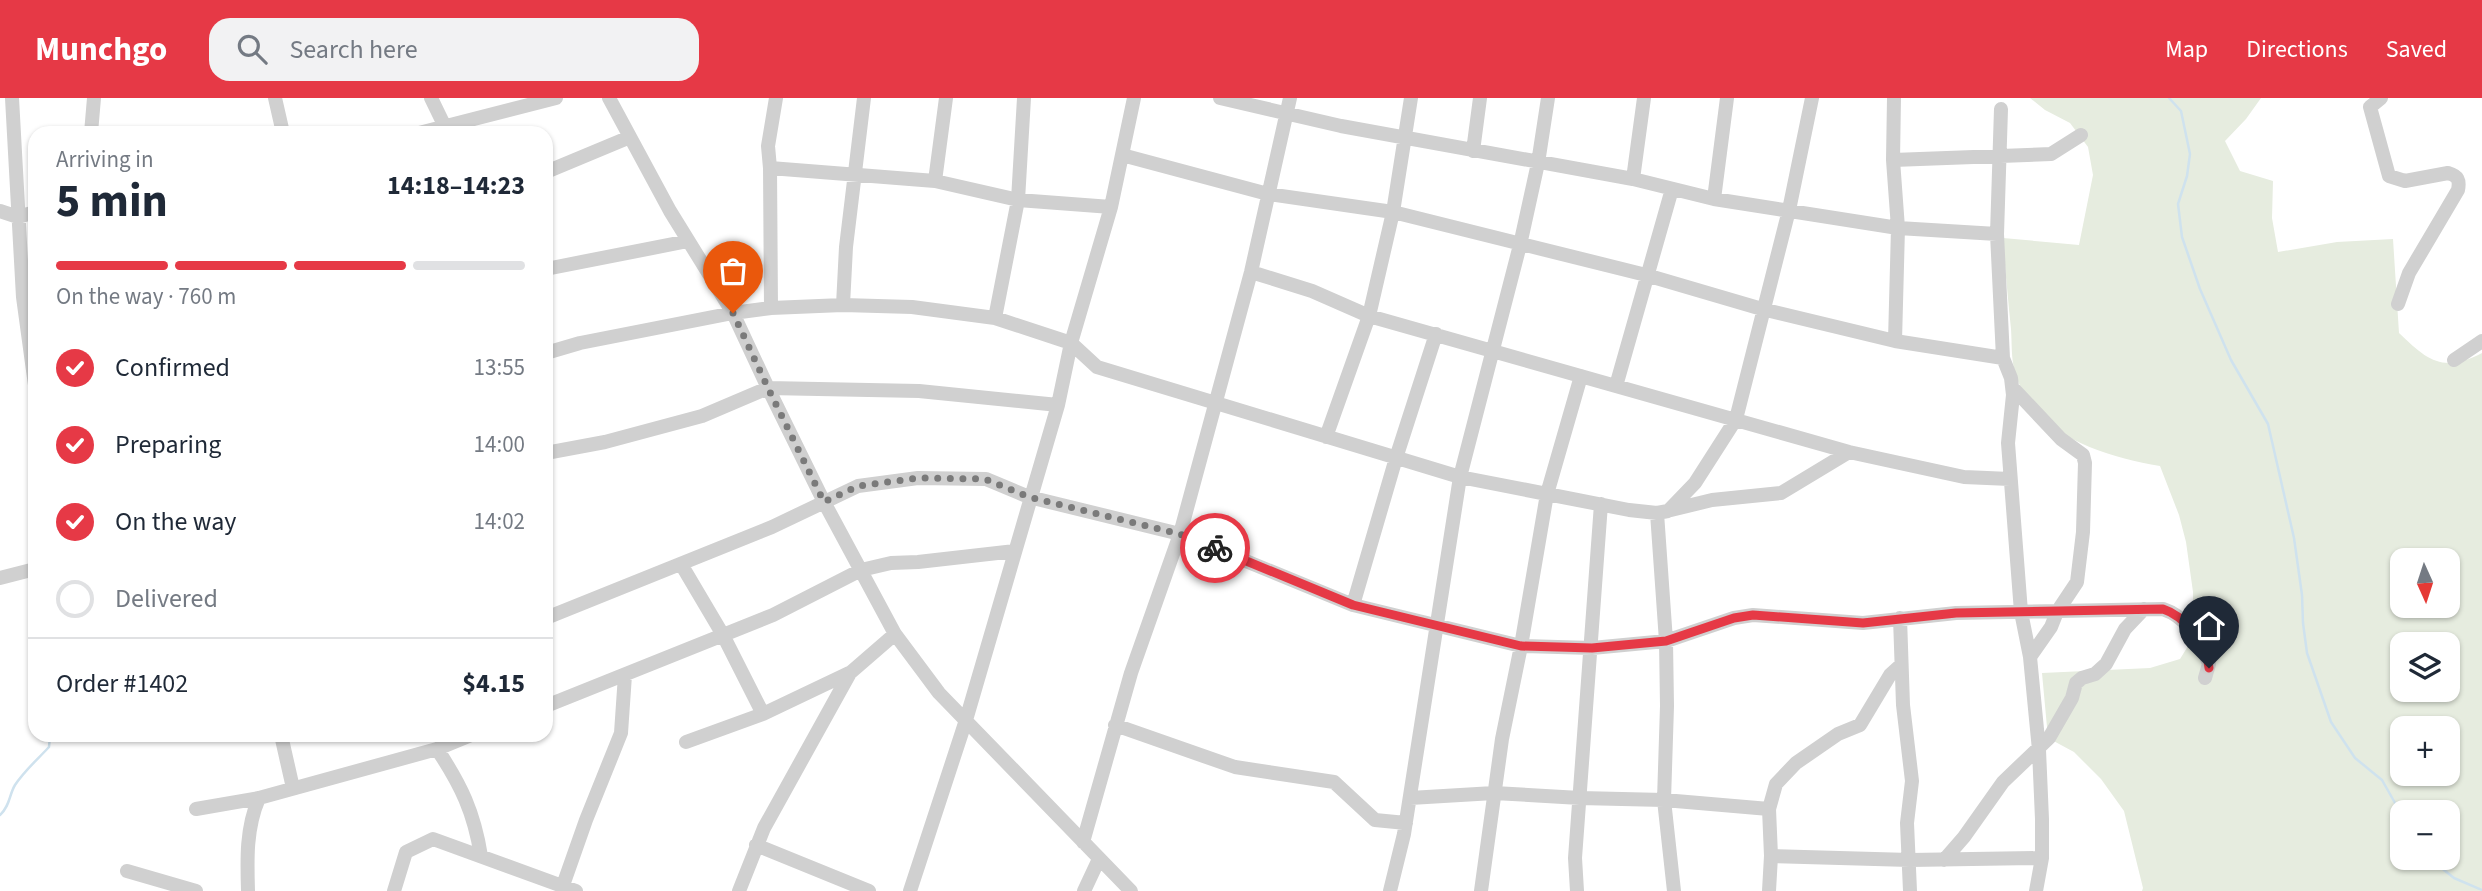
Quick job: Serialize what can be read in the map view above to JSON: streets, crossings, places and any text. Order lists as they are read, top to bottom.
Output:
{
  "north": "bottom",
  "page": {
    "header": "Munchgo",
    "search": "Search here",
    "nav": ["Map", "Directions", "Saved"],
    "heading": ["5 min", "Arriving in", "14:18–14:23"],
    "panel": ["Order #1402", "$4.15"],
    "bar": "On the way · 760 m",
    "list": [
      ["Confirmed", "13:55"],
      ["Preparing", "14:00"],
      ["On the way", "14:02"],
      "Delivered"
    ],
    "map_buttons": ["+", "−"]
  }
}
